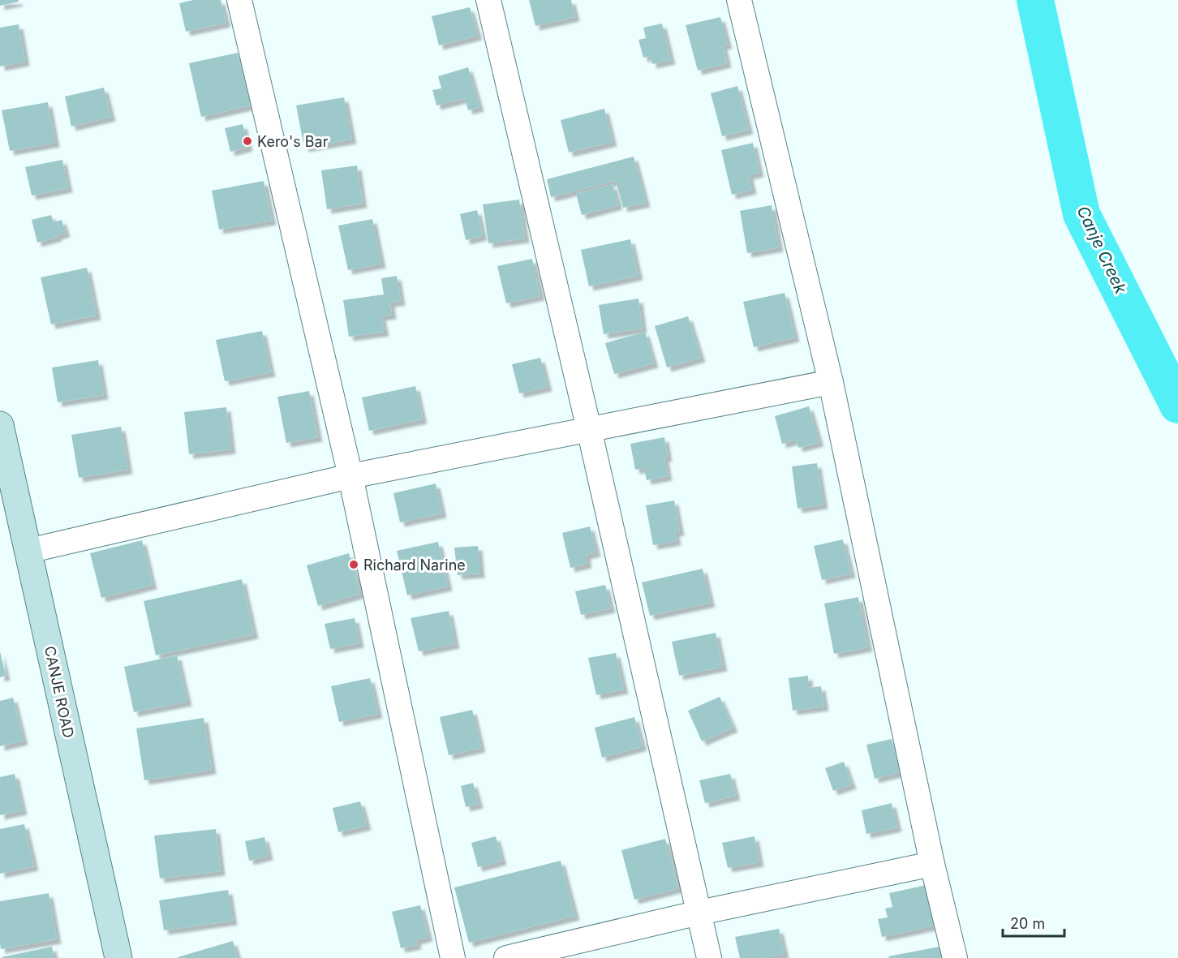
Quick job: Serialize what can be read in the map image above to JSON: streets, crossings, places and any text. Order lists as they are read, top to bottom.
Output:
{
  "streets": {
    "street": ["CANJE ROAD"]
  },
  "water": ["Canje Creek"],
  "places": ["Kero's Bar", "Richard Narine"],
  "scale_bar": "20 m"
}
